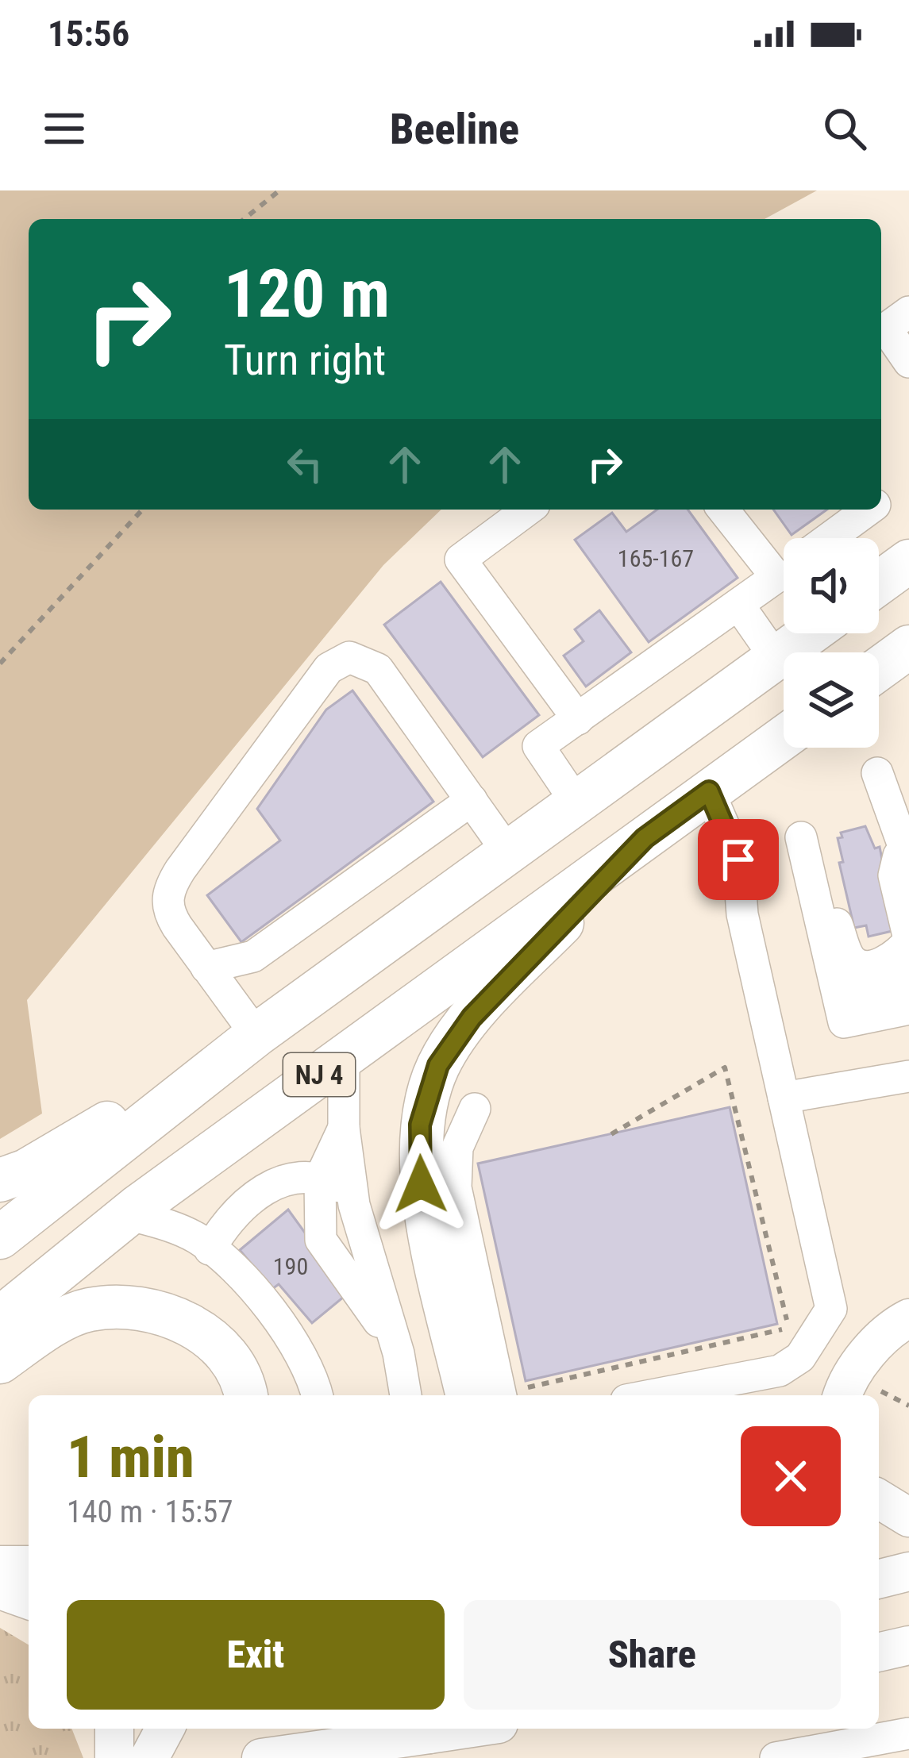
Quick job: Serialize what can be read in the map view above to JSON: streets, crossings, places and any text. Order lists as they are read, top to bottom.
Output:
{
  "streets": {
    "highway": ["NJ 4"]
  },
  "house_numbers": ["165-167", "190"],
  "page": {
    "status": "15:56",
    "header": "Beeline",
    "turn": ["120 m", "Turn right"],
    "heading": ["1 min", "140 m · 15:57"],
    "buttons": ["Exit", "Share"]
  }
}
